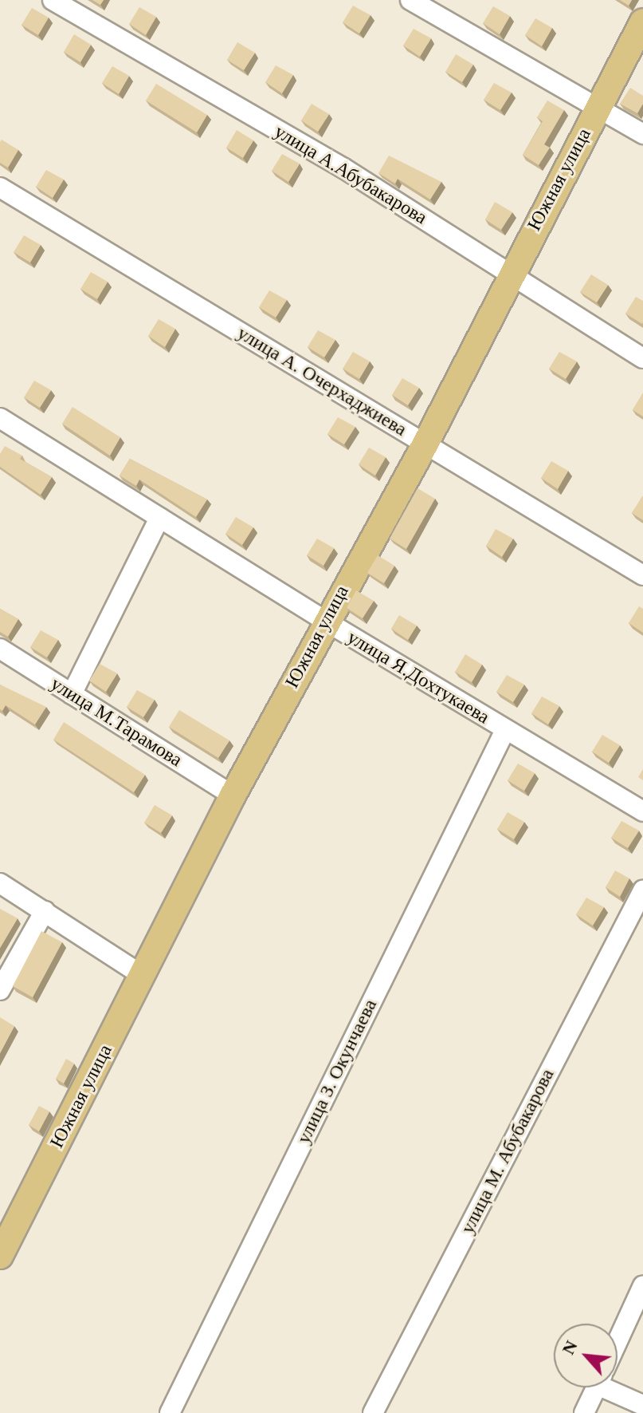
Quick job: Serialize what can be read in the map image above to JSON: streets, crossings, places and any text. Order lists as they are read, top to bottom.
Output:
{
  "streets": {
    "main road": ["Южная улица"],
    "street": [
      "улица А.Абубакарова",
      "улица А. Очерхаджиева",
      "улица Я.Дохтукаева",
      "улица М.Тарамова",
      "улица З. Окунчаева",
      "улица М. Абубакарова"
    ]
  },
  "crossings": [
    ["улица А.Абубакарова", "Южная улица"],
    ["Южная улица", "улица А. Очерхаджиева"],
    ["Южная улица", "улица Я.Дохтукаева"],
    ["Южная улица", "улица М.Тарамова"],
    ["улица Я.Дохтукаева", "улица З. Окунчаева"]
  ],
  "north": "top left"
}
